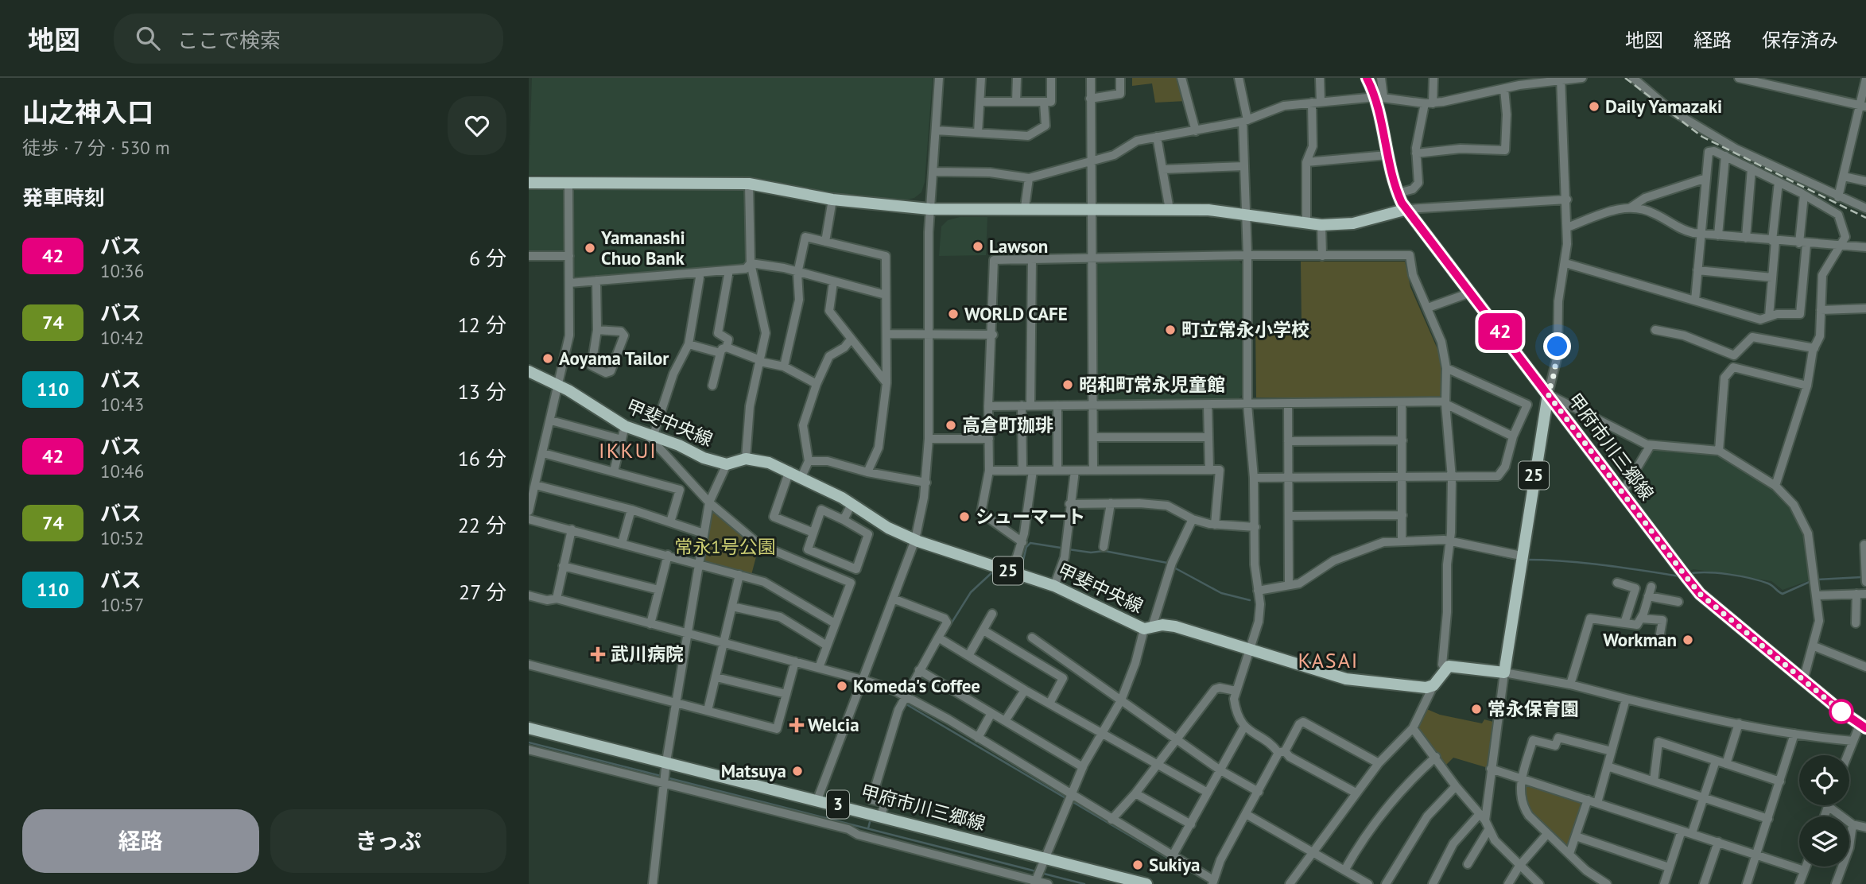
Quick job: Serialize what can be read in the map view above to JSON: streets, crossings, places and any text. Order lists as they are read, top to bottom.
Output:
{
  "streets": {
    "main road": [
      "甲斐中央線",
      "甲府市川三郷線",
      "25",
      "3"
    ]
  },
  "crossings": [
    ["甲府市川三郷線", "25"]
  ],
  "districts": ["IKKUI", "KASAI"],
  "parks": ["常永1号公園"],
  "places": {
    "other": [
      "Daily Yamazaki",
      "Lawson",
      "Yamanashi Chuo Bank",
      "WORLD CAFE",
      "町立常永小学校",
      "Aoyama Tailor",
      "昭和町常永児童館",
      "高倉町珈琲",
      "シューマート",
      "Workman",
      "Komeda's Coffee",
      "常永保育園",
      "Matsuya",
      "Sukiya"
    ],
    "health": ["武川病院", "Welcia"]
  },
  "lines": ["bus line 42"],
  "page": {
    "header": "地図",
    "search": "ここで検索",
    "nav": ["地図", "経路", "保存済み"],
    "heading": [
      ["山之神入口", "徒歩 · 7 分 · 530 m"],
      "発車時刻"
    ],
    "on_map": "42",
    "list": [
      {
        "mark": "42",
        "name": "バス",
        "note": "10:36",
        "value": "6 分"
      },
      {
        "mark": "74",
        "name": "バス",
        "note": "10:42",
        "value": "12 分"
      },
      {
        "mark": "110",
        "name": "バス",
        "note": "10:43",
        "value": "13 分"
      },
      {
        "mark": "42",
        "name": "バス",
        "note": "10:46",
        "value": "16 分"
      },
      {
        "mark": "74",
        "name": "バス",
        "note": "10:52",
        "value": "22 分"
      },
      {
        "mark": "110",
        "name": "バス",
        "note": "10:57",
        "value": "27 分"
      }
    ],
    "buttons": ["経路", "きっぷ"]
  }
}
